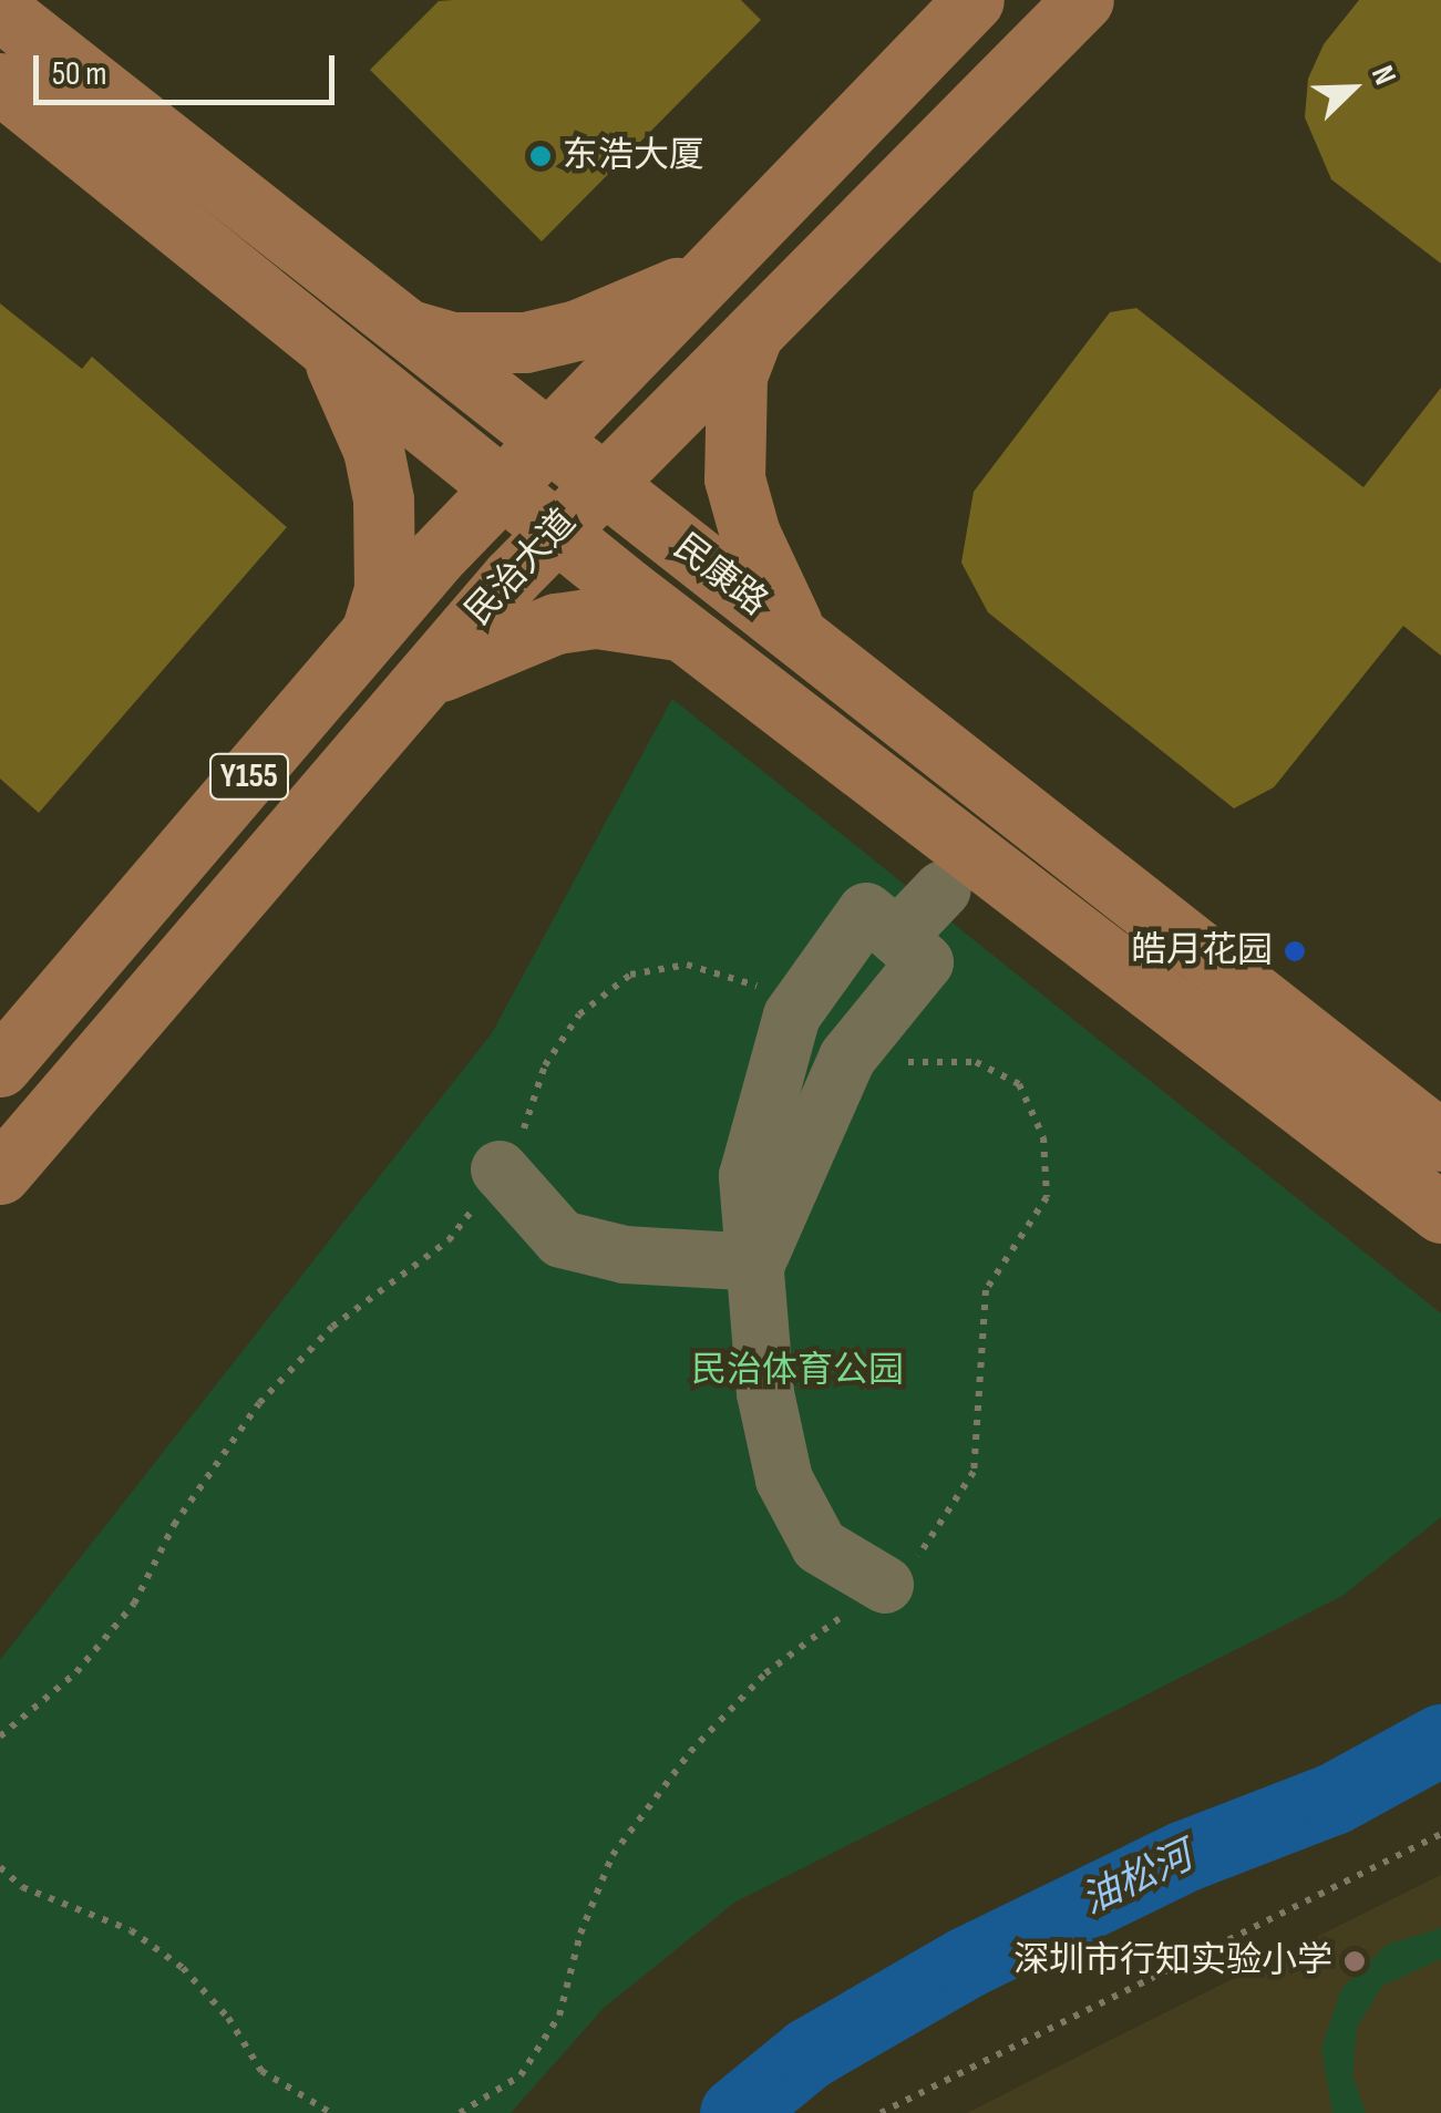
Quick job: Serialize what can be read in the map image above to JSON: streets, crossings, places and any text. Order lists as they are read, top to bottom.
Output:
{
  "streets": {
    "main road": ["民治大道", "民康路", "Y155"]
  },
  "crossings": [
    ["民治大道", "民康路"]
  ],
  "water": ["油松河"],
  "parks": ["民治体育公园"],
  "places": ["东浩大厦", "皓月花园", "深圳市行知实验小学"],
  "scale_bar": "50 m",
  "north": "top right"
}
